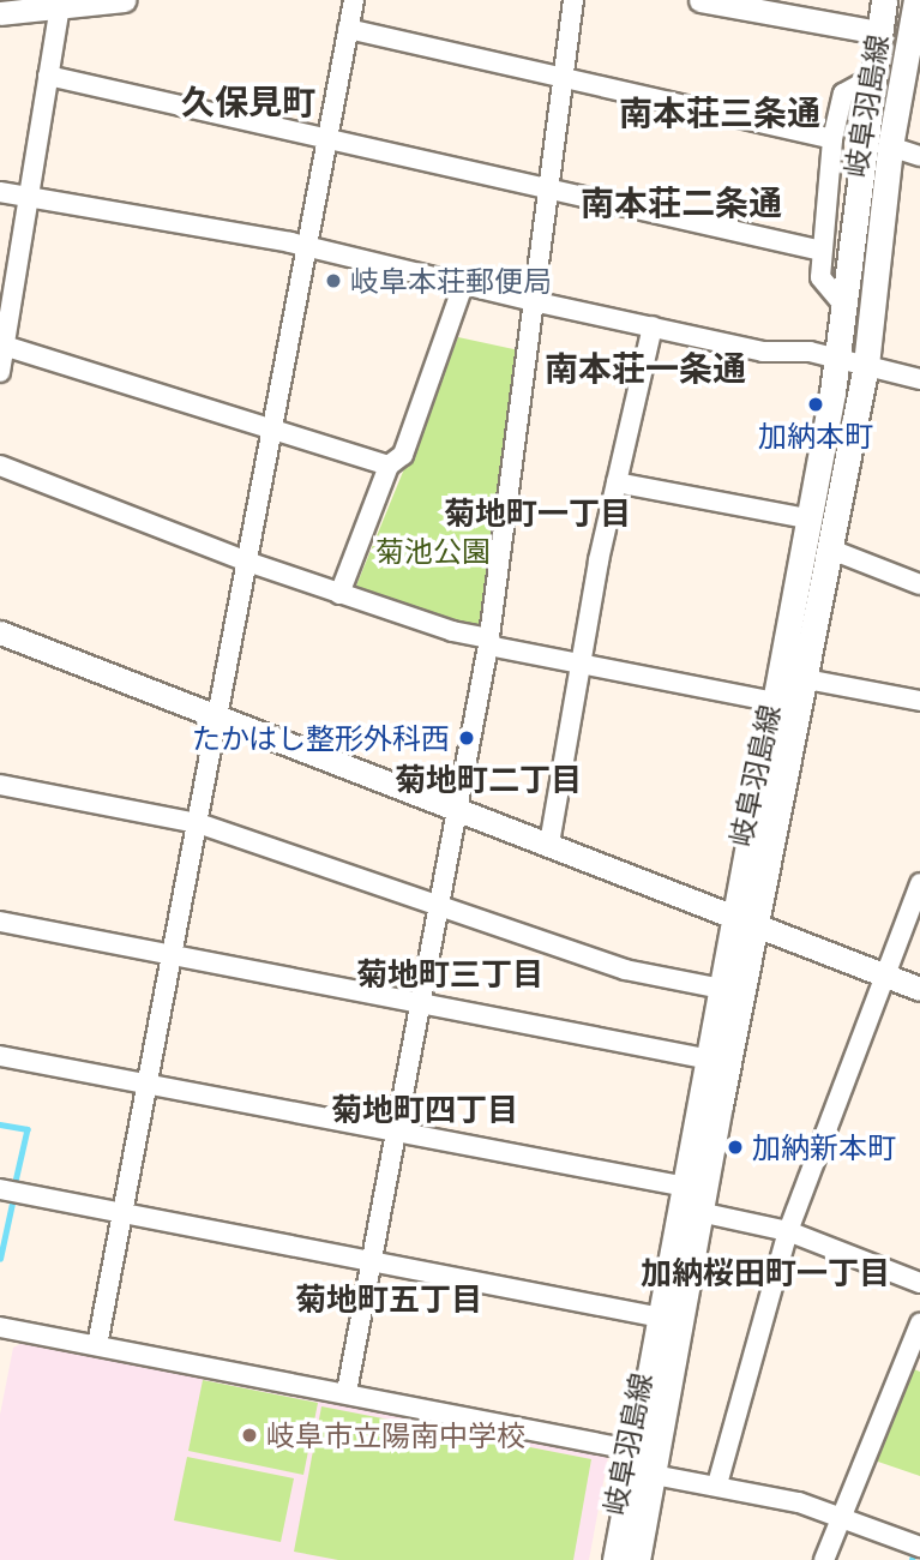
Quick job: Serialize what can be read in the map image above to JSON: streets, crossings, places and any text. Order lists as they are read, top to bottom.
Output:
{
  "streets": {
    "main road": ["岐阜羽島線"]
  },
  "districts": [
    "久保見町",
    "南本荘三条通",
    "南本荘二条通",
    "南本荘一条通",
    "菊地町一丁目",
    "菊地町二丁目",
    "菊地町三丁目",
    "菊地町四丁目",
    "加納桜田町一丁目",
    "菊地町五丁目"
  ],
  "parks": ["菊池公園"],
  "places": [
    "岐阜本荘郵便局",
    "加納本町",
    "たかはし整形外科西",
    "加納新本町",
    "岐阜市立陽南中学校"
  ]
}
